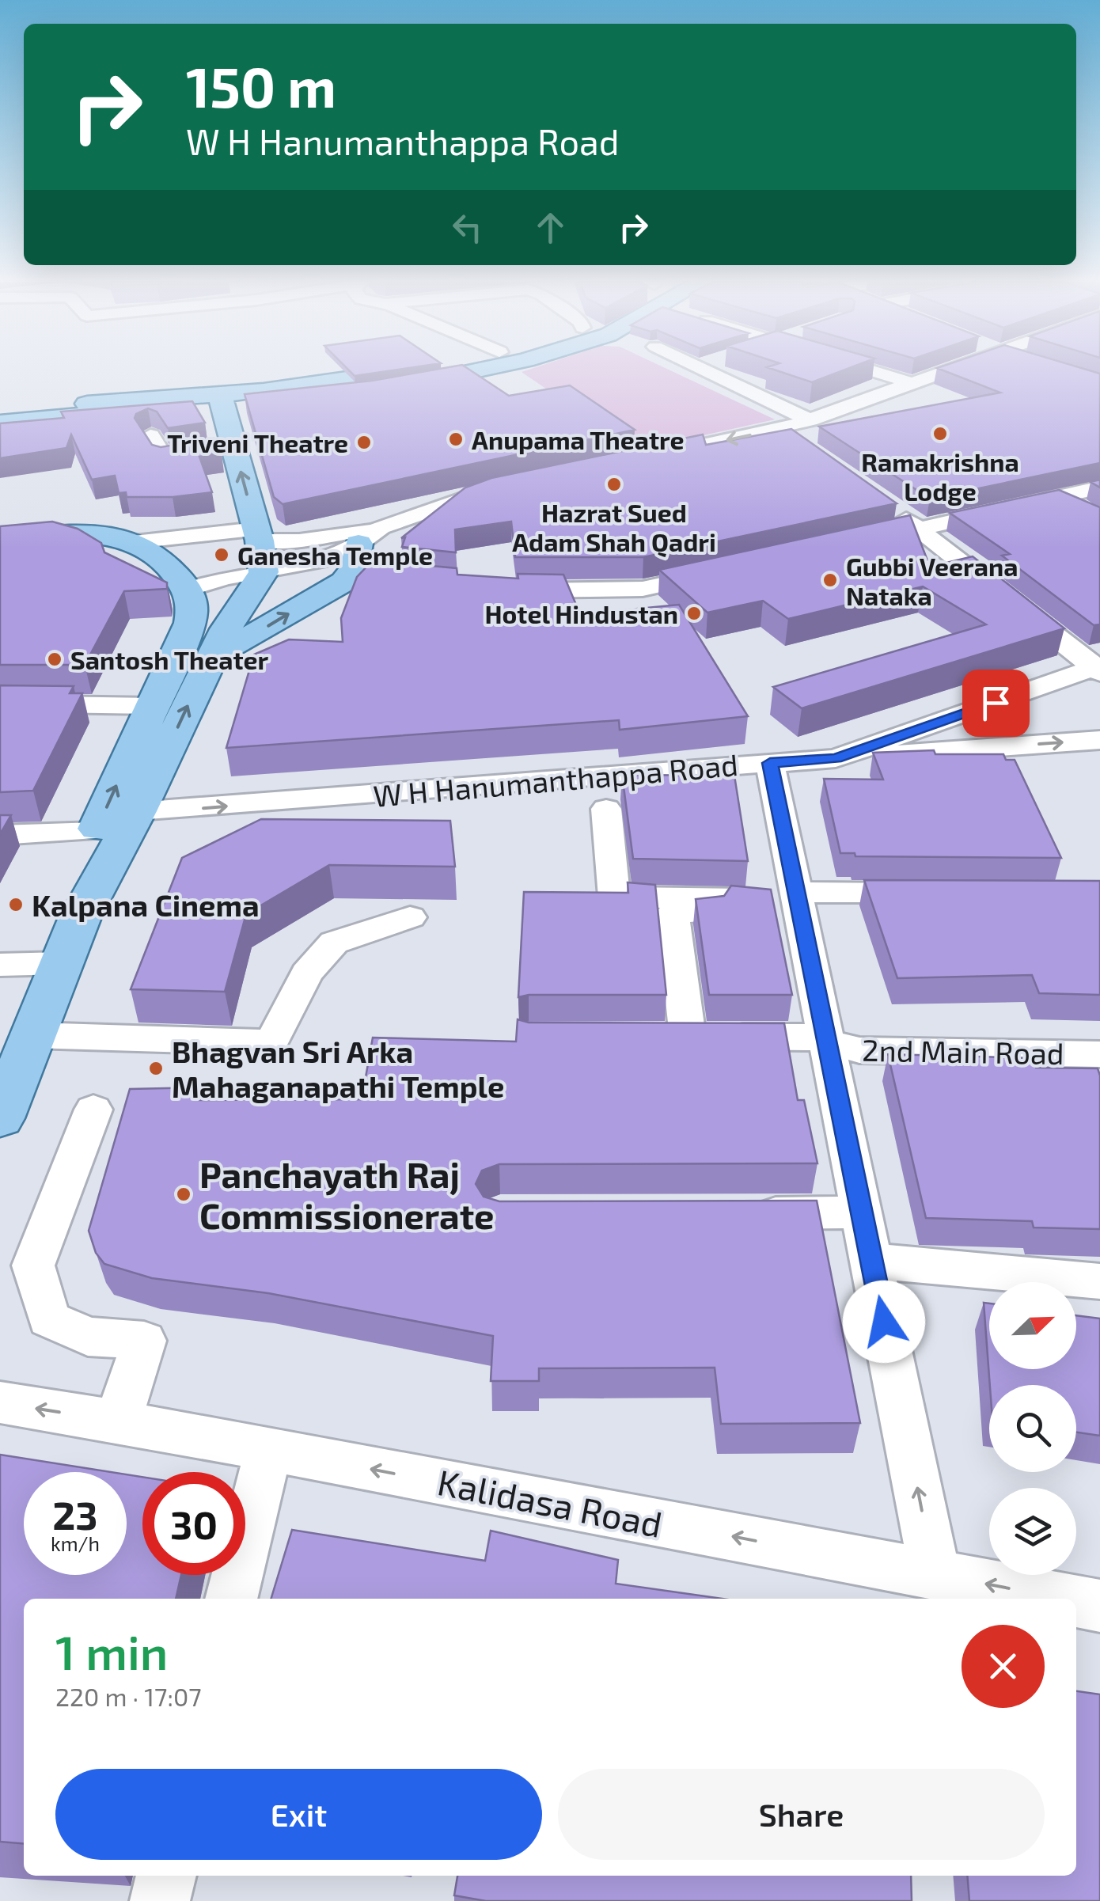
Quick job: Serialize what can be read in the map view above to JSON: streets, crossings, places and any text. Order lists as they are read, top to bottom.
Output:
{
  "streets": {
    "street": ["W H Hanumanthappa Road", "2nd Main Road", "Kalidasa Road"]
  },
  "one_way": ["Kalidasa Road"],
  "places": [
    "Ramakrishna Lodge",
    "Anupama Theatre",
    "Triveni Theatre",
    "Hazrat Sued Adam Shah Qadri",
    "Ganesha Temple",
    "Gubbi Veerana Nataka",
    "Hotel Hindustan",
    "Santosh Theater",
    "Kalpana Cinema",
    "Bhagvan Sri Arka Mahaganapathi Temple",
    "Panchayath Raj Commissionerate"
  ],
  "north": "top right",
  "page": {
    "turn": ["150 m", "W H Hanumanthappa Road"],
    "speed": "23 km/h",
    "limit": "30",
    "heading": ["1 min", "220 m · 17:07"],
    "buttons": ["Exit", "Share"]
  }
}
